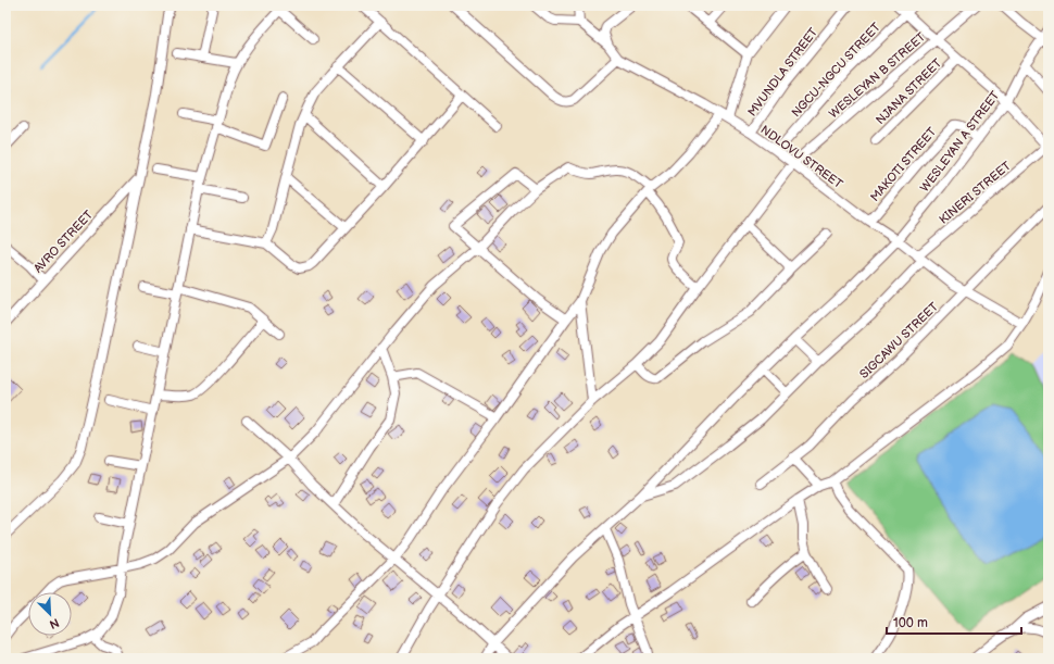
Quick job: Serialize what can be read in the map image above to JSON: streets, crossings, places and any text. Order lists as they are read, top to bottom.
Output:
{
  "streets": {
    "street": [
      "NGCU-NGCU STREET",
      "MVUNDLA STREET",
      "WESLEYAN B STREET",
      "NJANA STREET",
      "WESLEYAN A STREET",
      "NDLOVU STREET",
      "MAKOTI STREET",
      "KINERI STREET",
      "AVRO STREET",
      "SIGCAWU STREET"
    ]
  },
  "crossings": [
    ["NGCU-NGCU STREET", "NDLOVU STREET"],
    ["MVUNDLA STREET", "NDLOVU STREET"],
    ["WESLEYAN B STREET", "NDLOVU STREET"],
    ["WESLEYAN A STREET", "NDLOVU STREET"],
    ["WESLEYAN A STREET", "MAKOTI STREET"],
    ["WESLEYAN A STREET", "KINERI STREET"],
    ["NDLOVU STREET", "MAKOTI STREET"],
    ["NDLOVU STREET", "KINERI STREET"],
    ["NDLOVU STREET", "SIGCAWU STREET"]
  ],
  "scale_bar": "100 m",
  "north": "bottom right"
}
